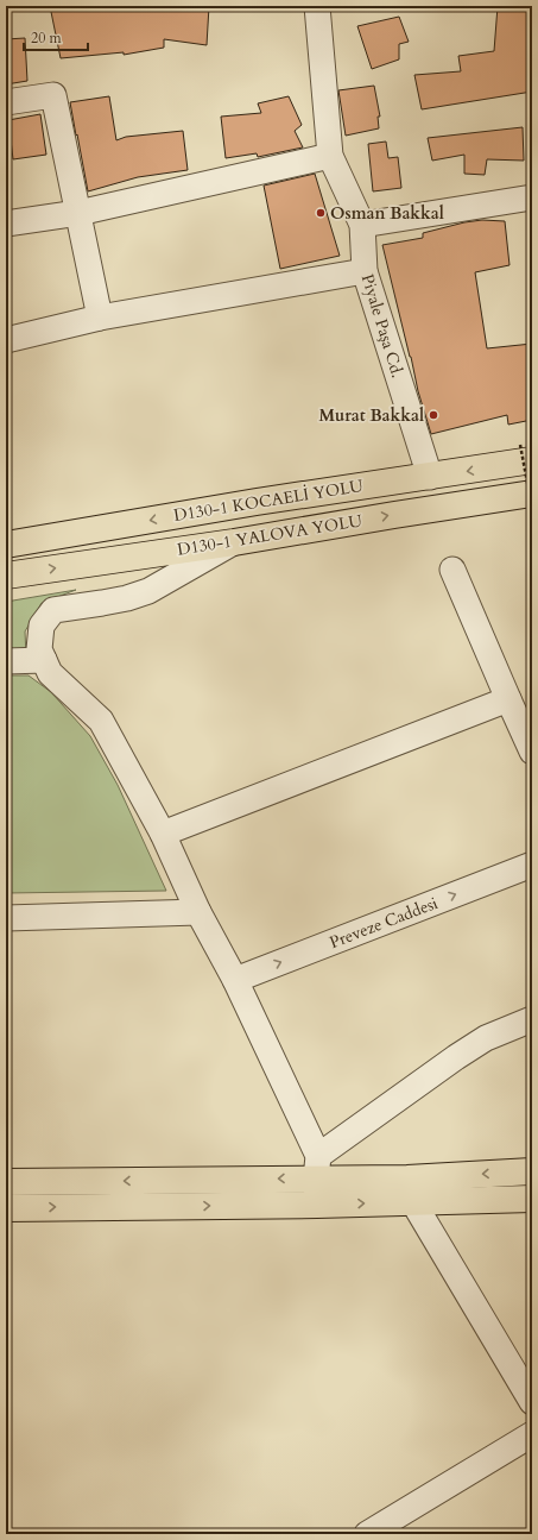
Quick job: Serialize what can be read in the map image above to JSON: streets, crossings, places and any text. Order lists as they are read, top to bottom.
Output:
{
  "streets": {
    "main road": ["D130-1 KOCAELİ YOLU", "D130-1 YALOVA YOLU"],
    "street": ["Piyale Paşa Cd.", "Preveze Caddesi"]
  },
  "crossings": [
    ["Piyale Paşa Cd.", "D130-1 KOCAELİ YOLU"]
  ],
  "one_way": ["D130-1 KOCAELİ YOLU", "D130-1 YALOVA YOLU"],
  "places": ["Osman Bakkal", "Murat Bakkal"],
  "scale_bar": "20 m"
}
